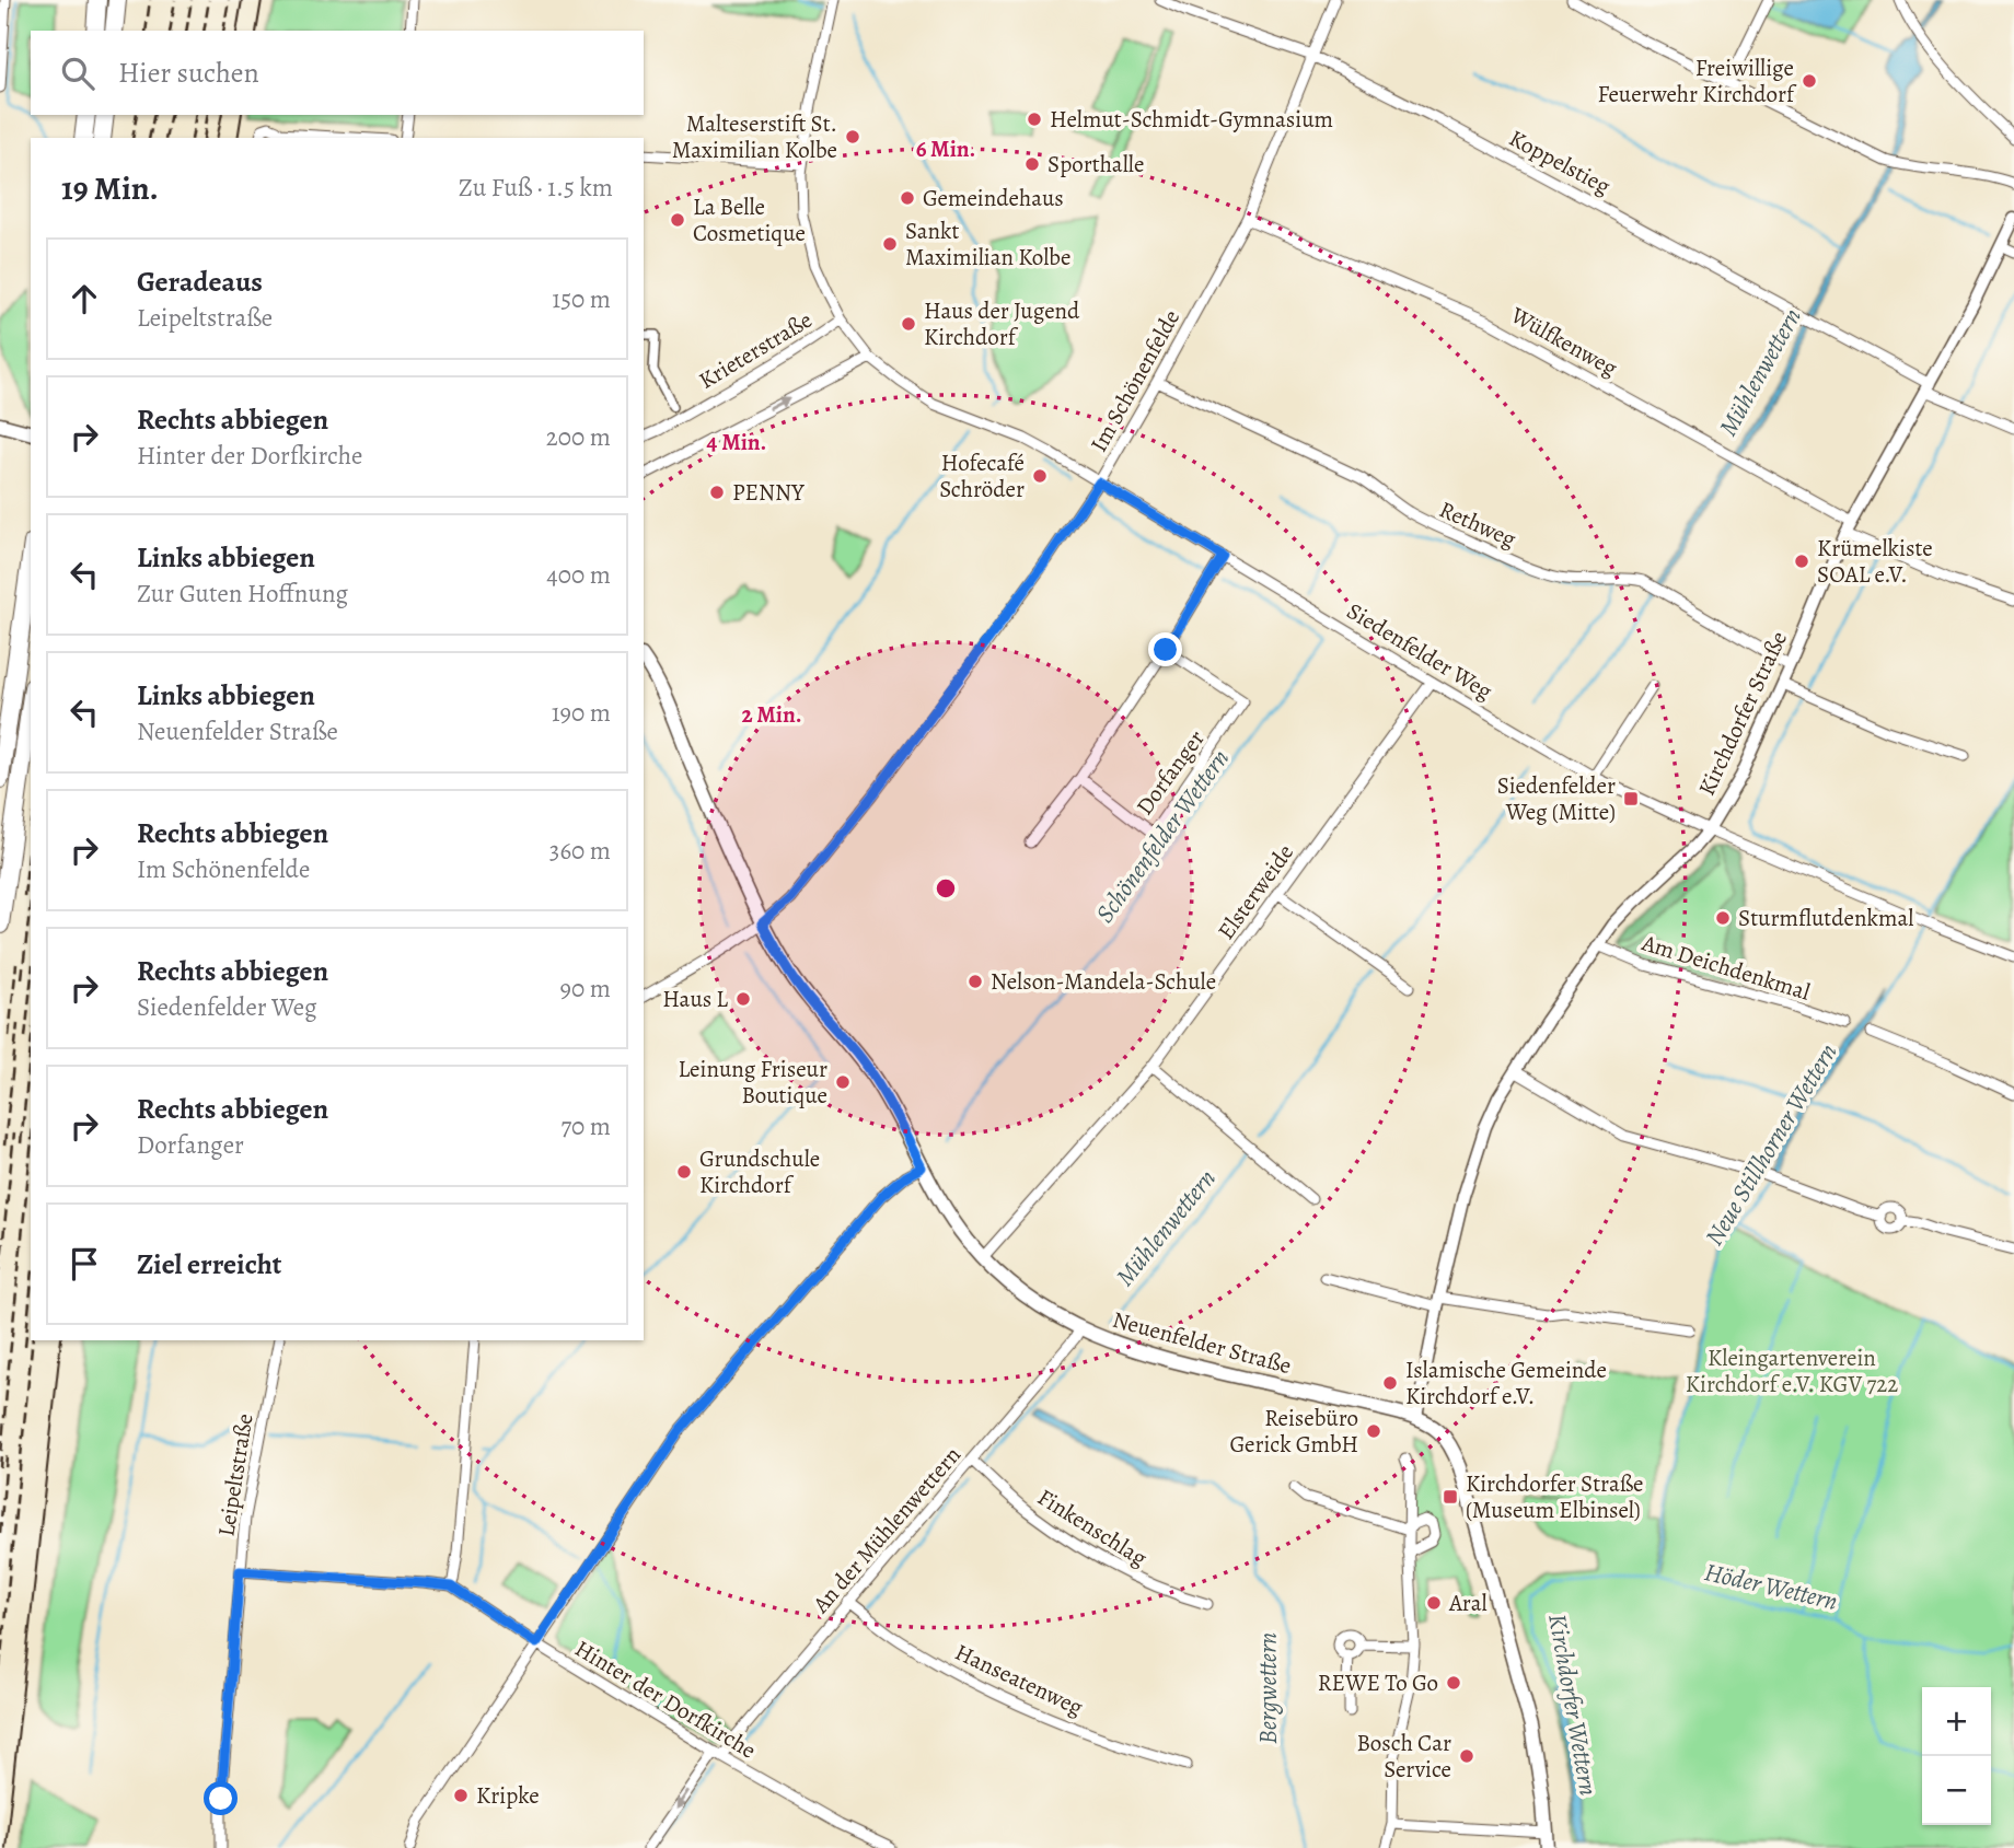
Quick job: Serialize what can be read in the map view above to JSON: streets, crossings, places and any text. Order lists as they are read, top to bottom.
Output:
{
  "streets": {
    "main road": ["Neuenfelder Straße"],
    "street": [
      "Koppelstieg",
      "Wülfkenweg",
      "Krieterstraße",
      "Im Schönenfelde",
      "Rethweg",
      "Siedenfelder Weg",
      "Kirchdorfer Straße",
      "Dorfanger",
      "Elsterweide",
      "Am Deichdenkmal",
      "Leipeltstraße",
      "Finkenschlag",
      "An der Mühlenwettern",
      "Hanseatenweg",
      "Hinter der Dorfkirche"
    ]
  },
  "crossings": [
    ["Koppelstieg", "Im Schönenfelde"],
    ["Koppelstieg", "Kirchdorfer Straße"],
    ["Wülfkenweg", "Im Schönenfelde"],
    ["Wülfkenweg", "Kirchdorfer Straße"],
    ["Krieterstraße", "Siedenfelder Weg"],
    ["Im Schönenfelde", "Rethweg"],
    ["Im Schönenfelde", "Siedenfelder Weg"],
    ["Im Schönenfelde", "Neuenfelder Straße"],
    ["Rethweg", "Kirchdorfer Straße"],
    ["Siedenfelder Weg", "Kirchdorfer Straße"],
    ["Siedenfelder Weg", "Elsterweide"],
    ["Kirchdorfer Straße", "Am Deichdenkmal"],
    ["Kirchdorfer Straße", "Neuenfelder Straße"],
    ["Elsterweide", "Neuenfelder Straße"],
    ["Neuenfelder Straße", "An der Mühlenwettern"],
    ["Leipeltstraße", "Hinter der Dorfkirche"],
    ["Finkenschlag", "An der Mühlenwettern"],
    ["An der Mühlenwettern", "Hanseatenweg"],
    ["An der Mühlenwettern", "Hinter der Dorfkirche"]
  ],
  "water": [
    "Mühlenwettern",
    "Schönenfelder Wettern",
    "Neue Stillhorner Wettern",
    "Höder Wettern",
    "Bergwettern",
    "Kirchdorfer Wettern"
  ],
  "parks": ["Kleingartenverein Kirchdorf e.V. KGV 722"],
  "places": {
    "other": [
      "Freiwillige Feuerwehr Kirchdorf",
      "Helmut-Schmidt-Gymnasium",
      "Malteserstift St. Maximilian Kolbe",
      "Sporthalle",
      "Gemeindehaus",
      "La Belle Cosmetique",
      "Sankt Maximilian Kolbe",
      "Haus der Jugend Kirchdorf",
      "Hofecafé Schröder",
      "PENNY",
      "Krümelkiste SOAL e.V.",
      "Sturmflutdenkmal",
      "Nelson-Mandela-Schule",
      "Haus L",
      "Leinung Friseur Boutique",
      "Grundschule Kirchdorf",
      "Islamische Gemeinde Kirchdorf e.V.",
      "Reisebüro Gerick GmbH",
      "Aral",
      "REWE To Go",
      "Bosch Car Service",
      "Kripke"
    ],
    "transit": ["Siedenfelder Weg (Mitte)", "Kirchdorfer Straße (Museum Elbinsel)"]
  },
  "page": {
    "search": "Hier suchen",
    "heading": ["19 Min.", "Zu Fuß · 1.5 km"],
    "list": [
      ["Geradeaus", "Leipeltstraße", "150 m"],
      ["Rechts abbiegen", "Hinter der Dorfkirche", "200 m"],
      ["Links abbiegen", "Zur Guten Hoffnung", "400 m"],
      ["Links abbiegen", "Neuenfelder Straße", "190 m"],
      ["Rechts abbiegen", "Im Schönenfelde", "360 m"],
      ["Rechts abbiegen", "Siedenfelder Weg", "90 m"],
      ["Rechts abbiegen", "Dorfanger", "70 m"],
      "Ziel erreicht"
    ],
    "map_buttons": ["+", "−"]
  },
  "rings": ["6 Min.", "4 Min.", "2 Min."]
}
